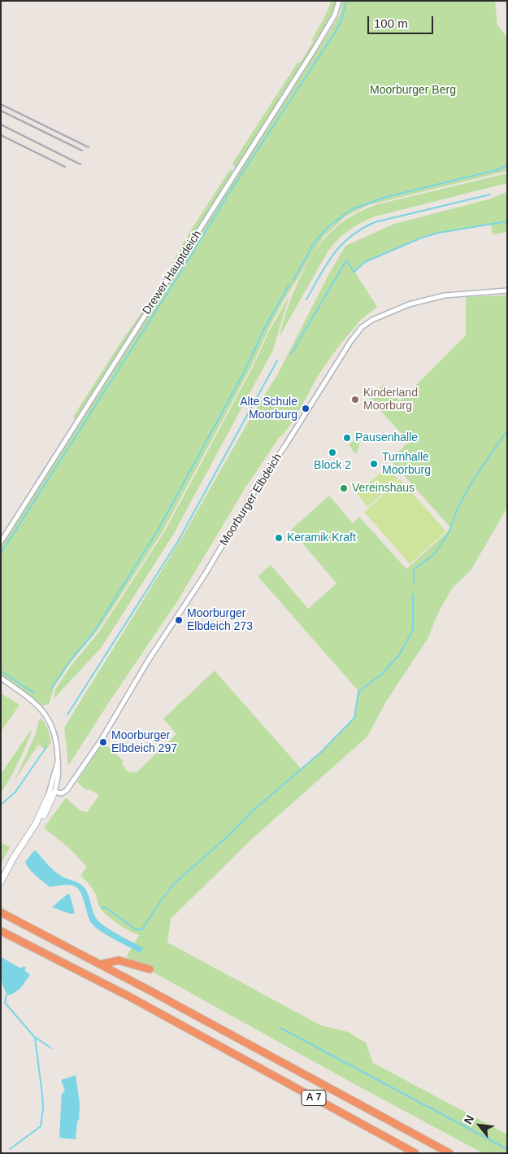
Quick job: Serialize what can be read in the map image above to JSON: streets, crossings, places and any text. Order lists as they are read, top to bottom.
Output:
{
  "streets": {
    "highway": ["A 7"],
    "street": ["Drewer Hauptdeich", "Moorburger Elbdeich"]
  },
  "parks": ["Moorburger Berg"],
  "places": [
    "Kinderland Moorburg",
    "Alte Schule Moorburg",
    "Pausenhalle",
    "Block 2",
    "Turnhalle Moorburg",
    "Vereinshaus",
    "Keramik Kraft",
    "Moorburger Elbdeich 273",
    "Moorburger Elbdeich 297"
  ],
  "scale_bar": "100 m",
  "north": "top left"
}
